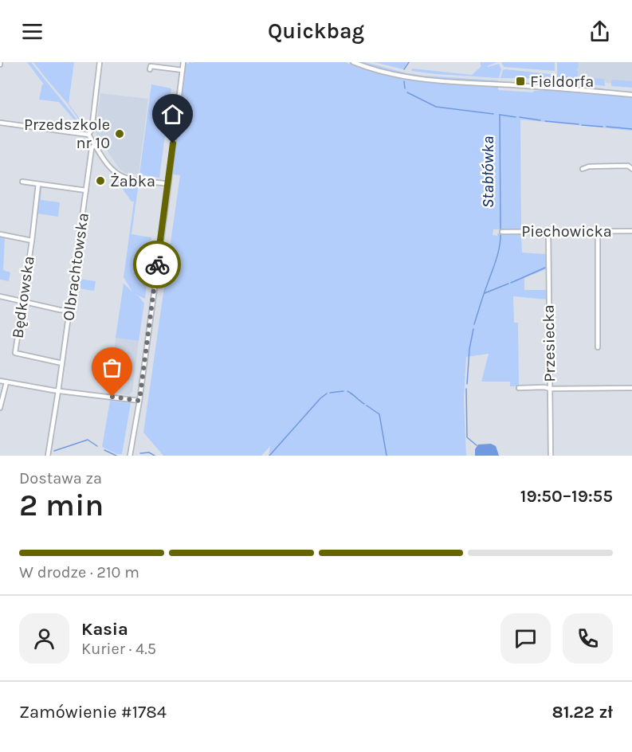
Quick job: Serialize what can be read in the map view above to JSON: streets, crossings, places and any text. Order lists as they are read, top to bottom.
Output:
{
  "streets": {
    "street": [
      "Piechowicka",
      "Olbrachtowska",
      "Będkowska",
      "Przesiecka"
    ]
  },
  "crossings": [
    ["Piechowicka", "Przesiecka"],
    ["Olbrachtowska", "Będkowska"]
  ],
  "water": ["Stabłówka"],
  "places": {
    "transit": ["Fieldorfa"],
    "other": ["Przedszkole nr 10", "Żabka"]
  },
  "page": {
    "header": "Quickbag",
    "heading": ["2 min", "Dostawa za", "19:50–19:55"],
    "panel": [
      "Kasia",
      "Kurier · 4.5",
      "Zamówienie #1784",
      "81.22 zł"
    ],
    "bar": "W drodze · 210 m"
  }
}
